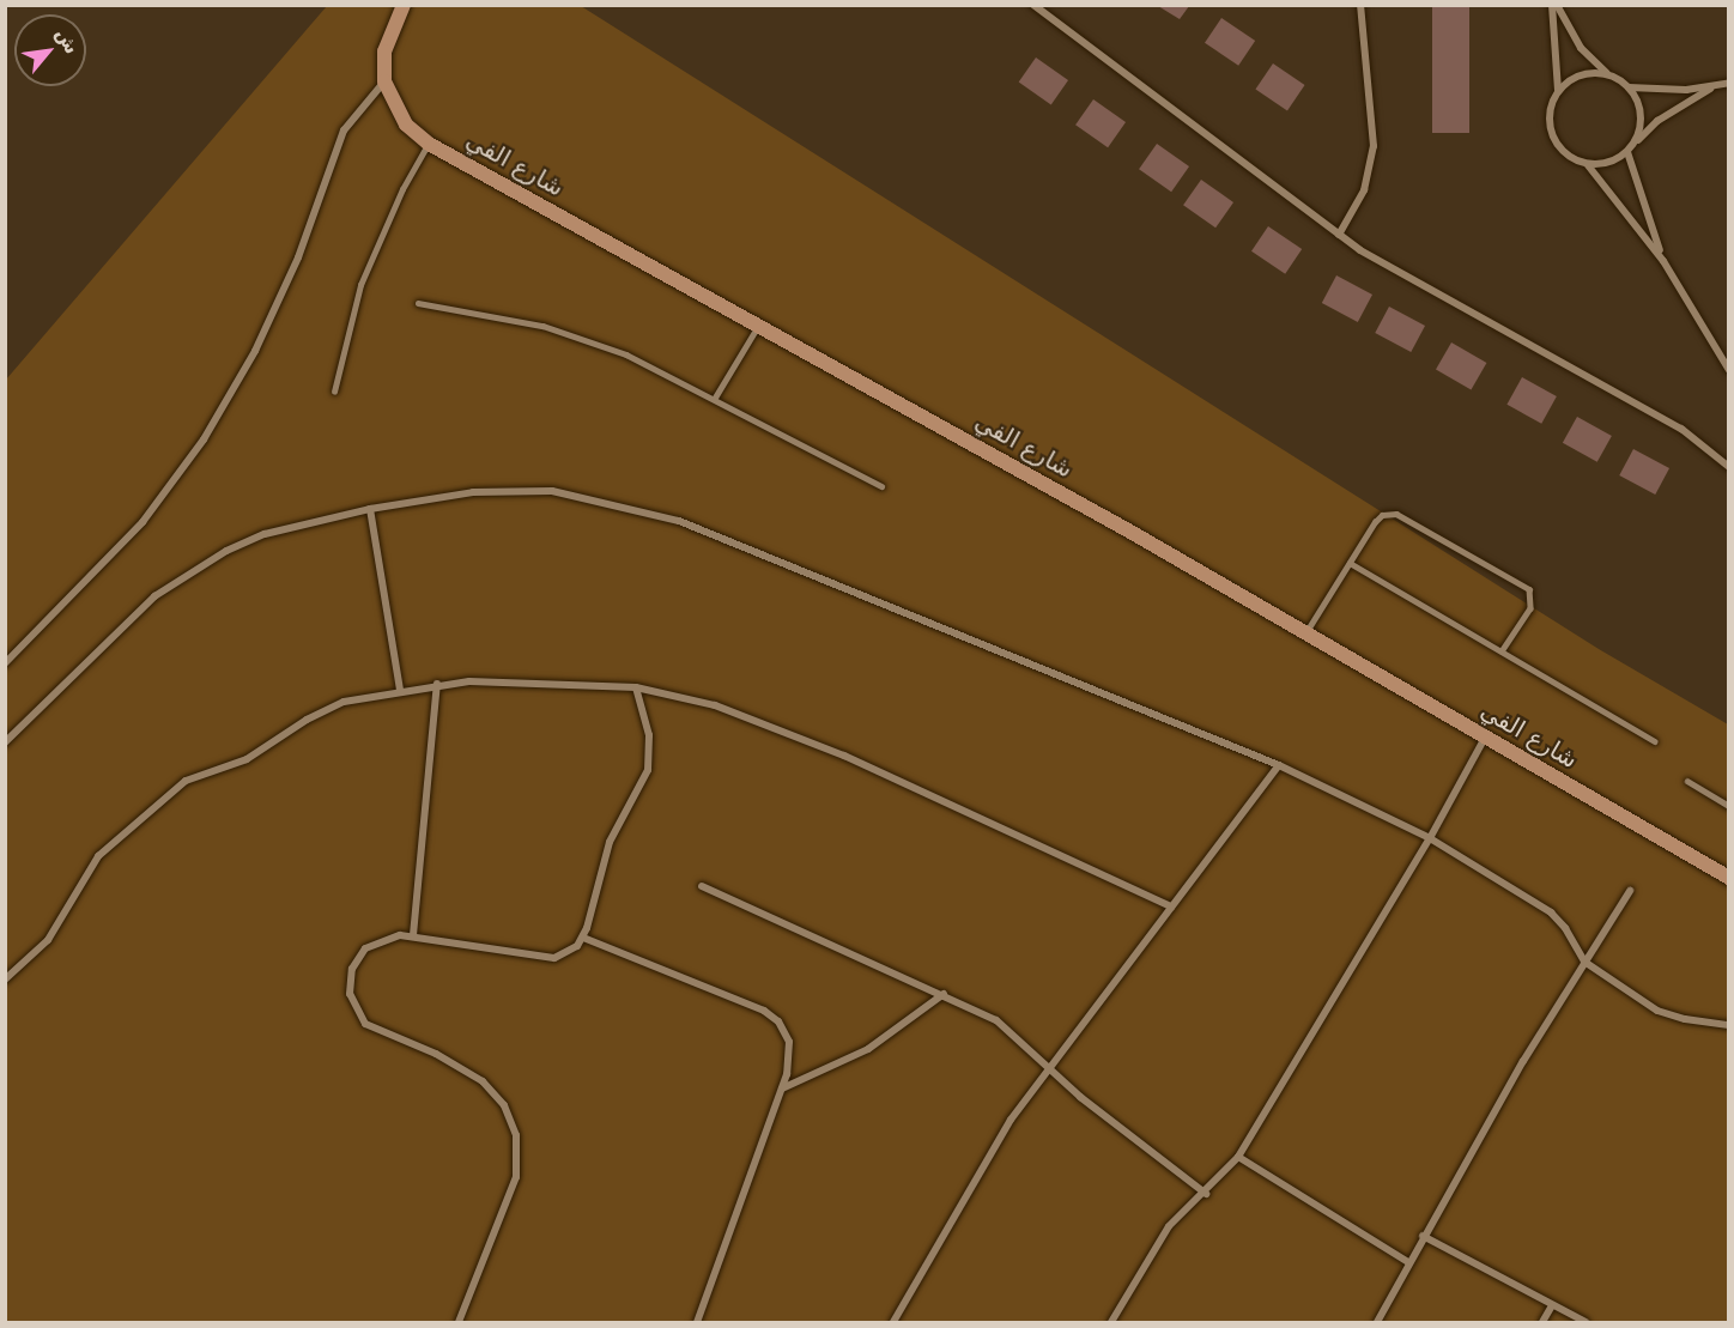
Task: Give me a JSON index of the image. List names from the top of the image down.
{
  "streets": {
    "street": ["شارع الفي"]
  },
  "north": "top right"
}
